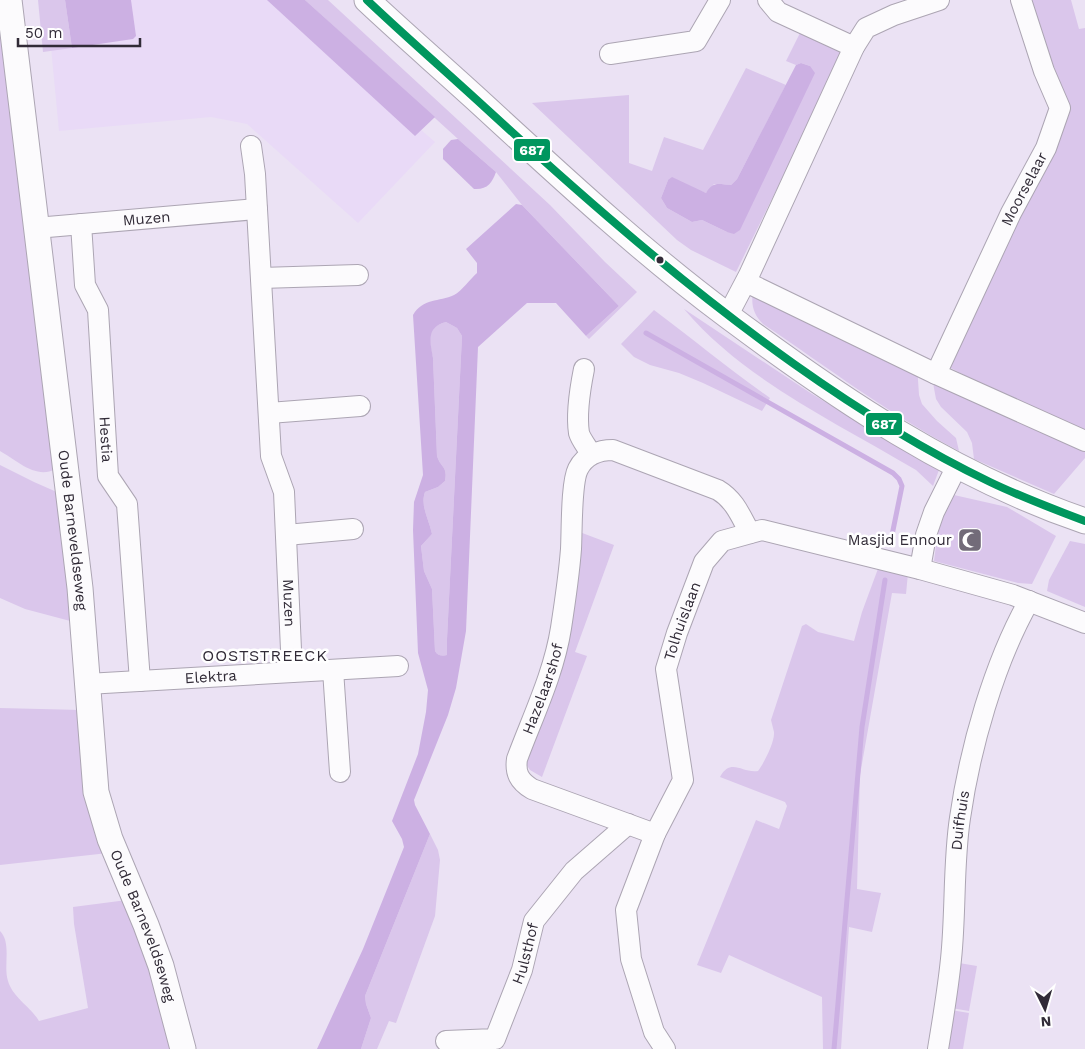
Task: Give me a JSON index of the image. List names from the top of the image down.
{
  "streets": {
    "street": [
      "Moorselaar",
      "Muzen",
      "Hestia",
      "Oude Barneveldseweg",
      "Tolhuislaan",
      "Elektra",
      "Hazelaarshof",
      "Duifhuis",
      "Hulsthof"
    ]
  },
  "crossings": [
    ["Muzen", "Hestia"],
    ["Muzen", "Oude Barneveldseweg"],
    ["Muzen", "Elektra"],
    ["Hestia", "Elektra"],
    ["Oude Barneveldseweg", "Elektra"],
    ["Tolhuislaan", "Hazelaarshof"],
    ["Tolhuislaan", "Duifhuis"],
    ["Hazelaarshof", "Hulsthof"]
  ],
  "districts": ["OOSTSTREECK"],
  "places": {
    "mosque": ["Masjid Ennour"]
  },
  "lines": ["transit line 687"],
  "scale_bar": "50 m",
  "north": "bottom"
}
